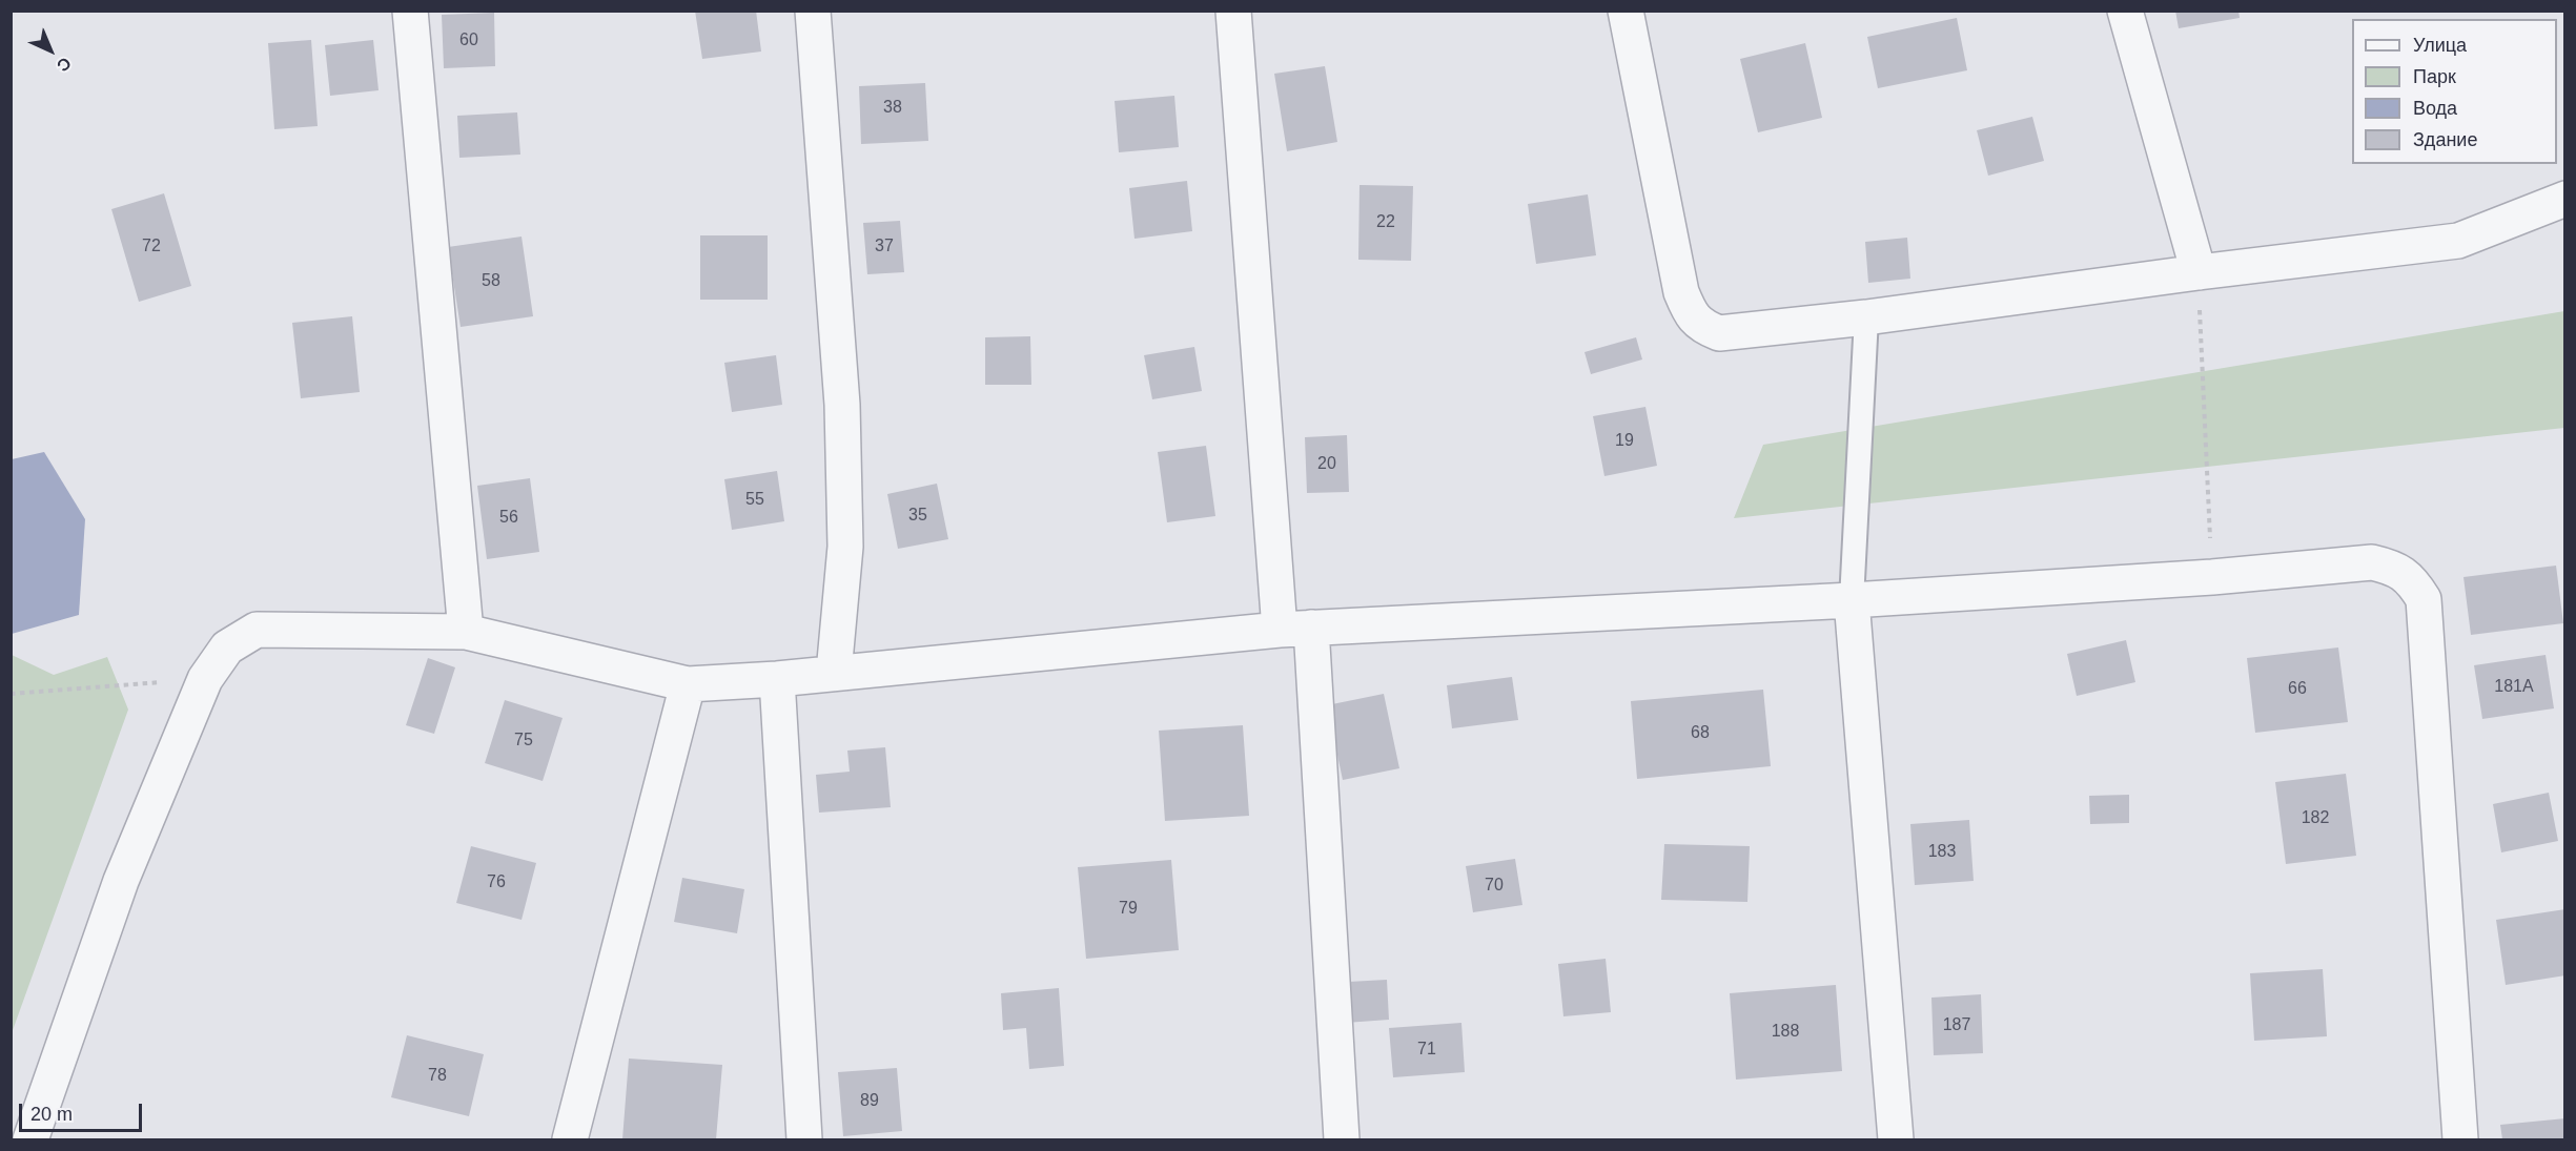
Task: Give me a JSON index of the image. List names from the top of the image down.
{
  "house_numbers": [
    "60",
    "38",
    "22",
    "72",
    "37",
    "58",
    "19",
    "20",
    "55",
    "35",
    "56",
    "181А",
    "66",
    "68",
    "75",
    "182",
    "183",
    "76",
    "70",
    "79",
    "187",
    "188",
    "71",
    "78",
    "89"
  ],
  "legend": [
    "Улица",
    "Парк",
    "Вода",
    "Здание"
  ],
  "scale_bar": "20 m",
  "north": "bottom right"
}
